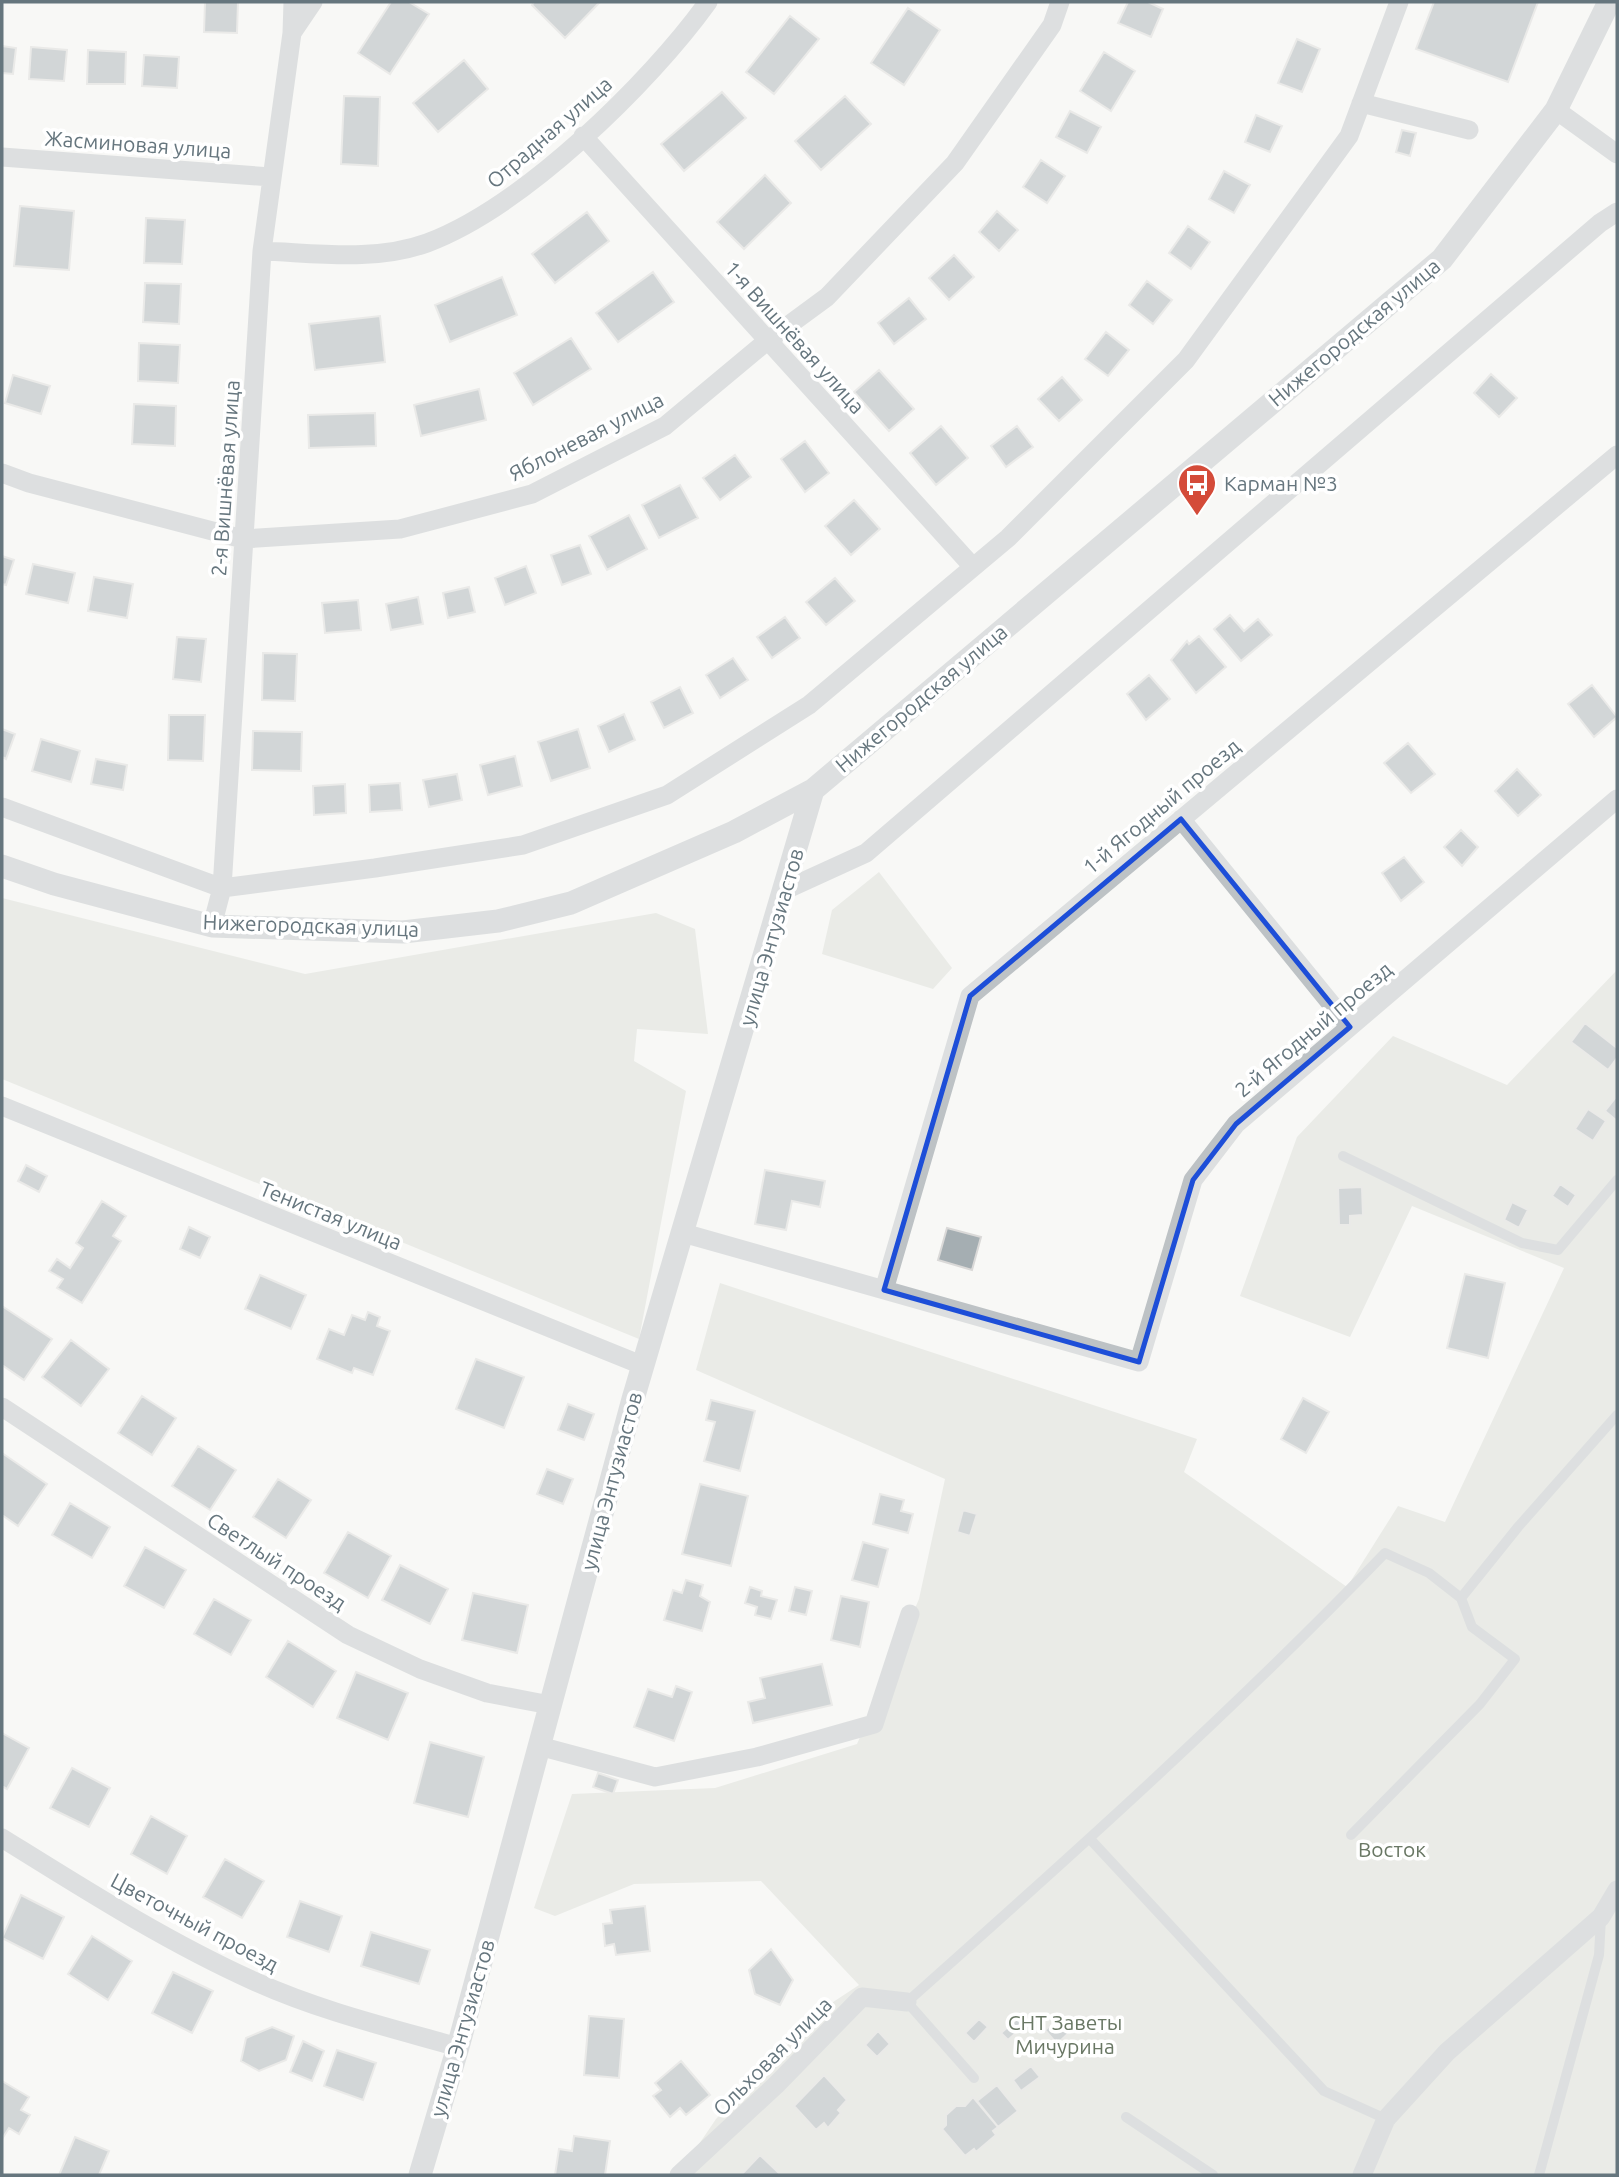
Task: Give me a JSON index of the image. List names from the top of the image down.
{
  "streets": {
    "street": [
      "Отрадная улица",
      "Жасминовая улица",
      "Нижегородская улица",
      "1-я Вишнёвая улица",
      "Яблоневая улица",
      "2-я Вишнёвая улица",
      "1-й Ягодный проезд",
      "улица Энтузиастов",
      "2-й Ягодный проезд",
      "Тенистая улица",
      "Светлый проезд",
      "Цветочный проезд",
      "Ольховая улица"
    ]
  },
  "crossings": [
    ["Отрадная улица", "1-я Вишнёвая улица"],
    ["Отрадная улица", "2-я Вишнёвая улица"],
    ["Жасминовая улица", "2-я Вишнёвая улица"],
    ["Нижегородская улица", "2-я Вишнёвая улица"],
    ["Нижегородская улица", "улица Энтузиастов"],
    ["1-я Вишнёвая улица", "Яблоневая улица"],
    ["Яблоневая улица", "2-я Вишнёвая улица"],
    ["1-й Ягодный проезд", "2-й Ягодный проезд"],
    ["улица Энтузиастов", "Тенистая улица"],
    ["улица Энтузиастов", "Светлый проезд"],
    ["улица Энтузиастов", "Цветочный проезд"]
  ],
  "parks": ["Восток", "СНТ Заветы Мичурина"],
  "places": {
    "bus stop": ["Карман №3"]
  }
}
